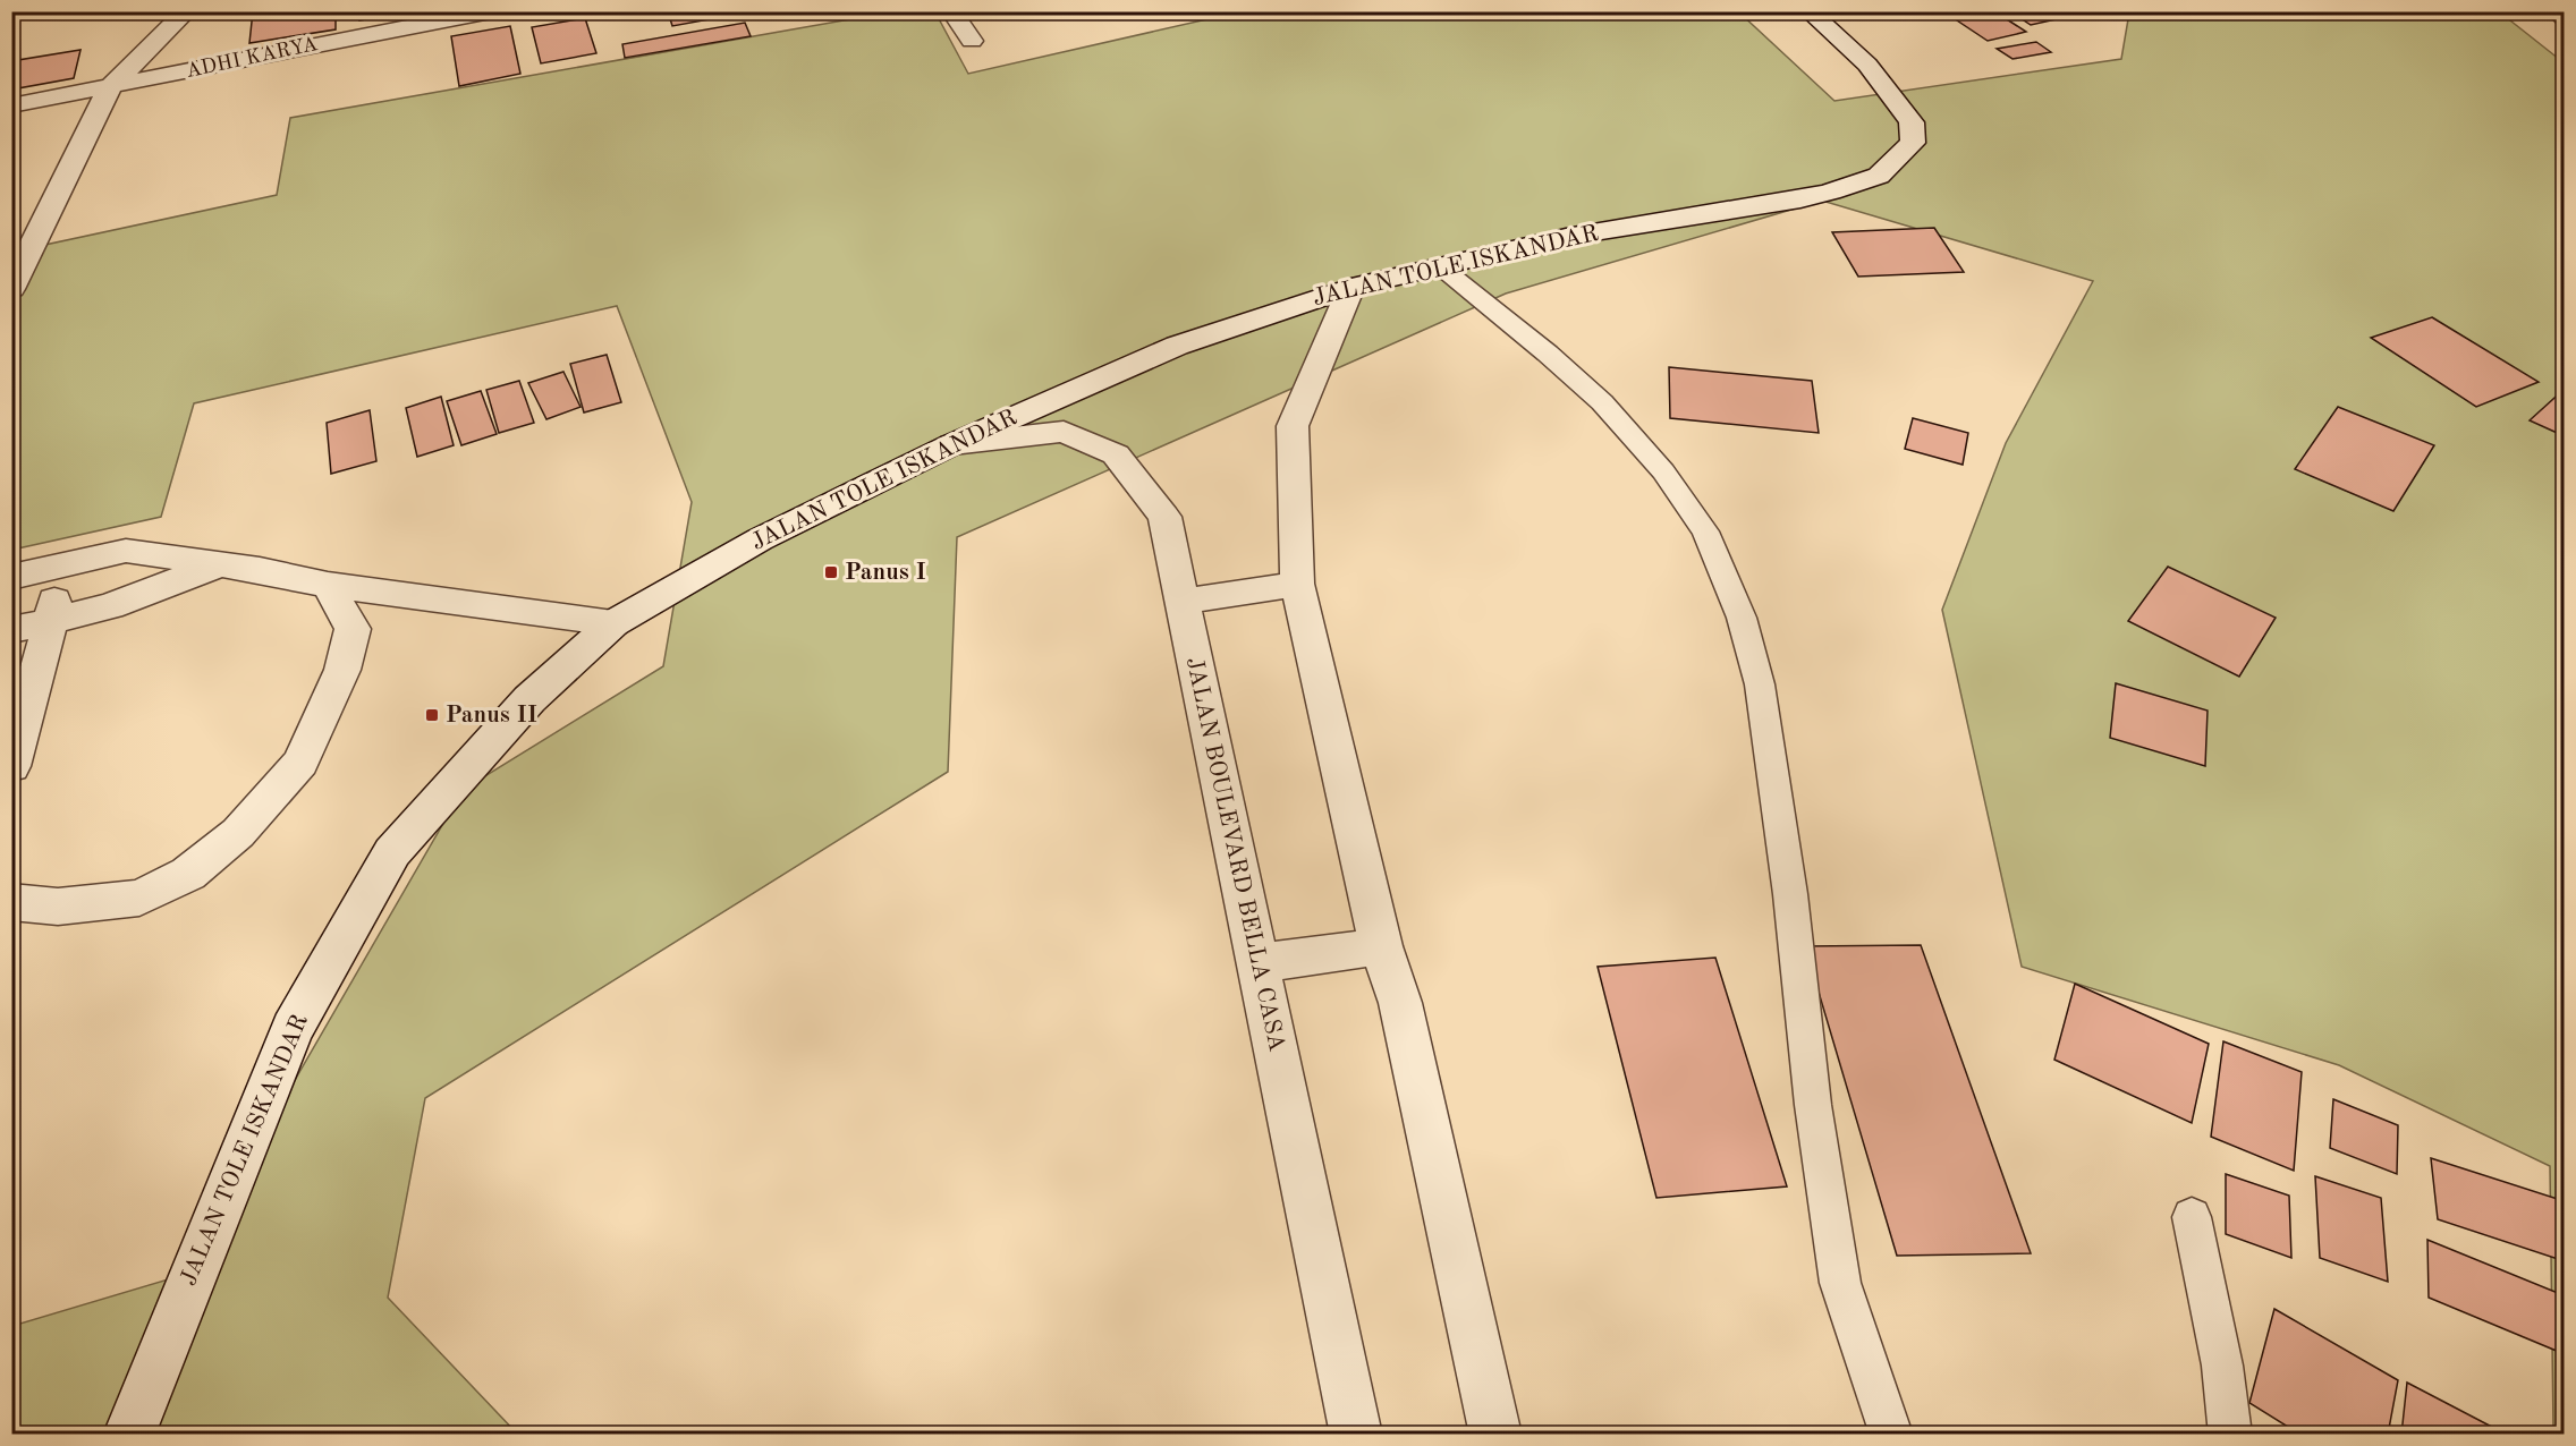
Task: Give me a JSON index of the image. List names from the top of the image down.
{
  "streets": {
    "street": ["ADHI KARYA", "JALAN TOLE ISKANDAR", "JALAN BOULEVARD BELLA CASA"]
  },
  "crossings": [
    ["JALAN TOLE ISKANDAR", "JALAN BOULEVARD BELLA CASA"]
  ],
  "places": {
    "transit": ["Panus I", "Panus II"]
  }
}
